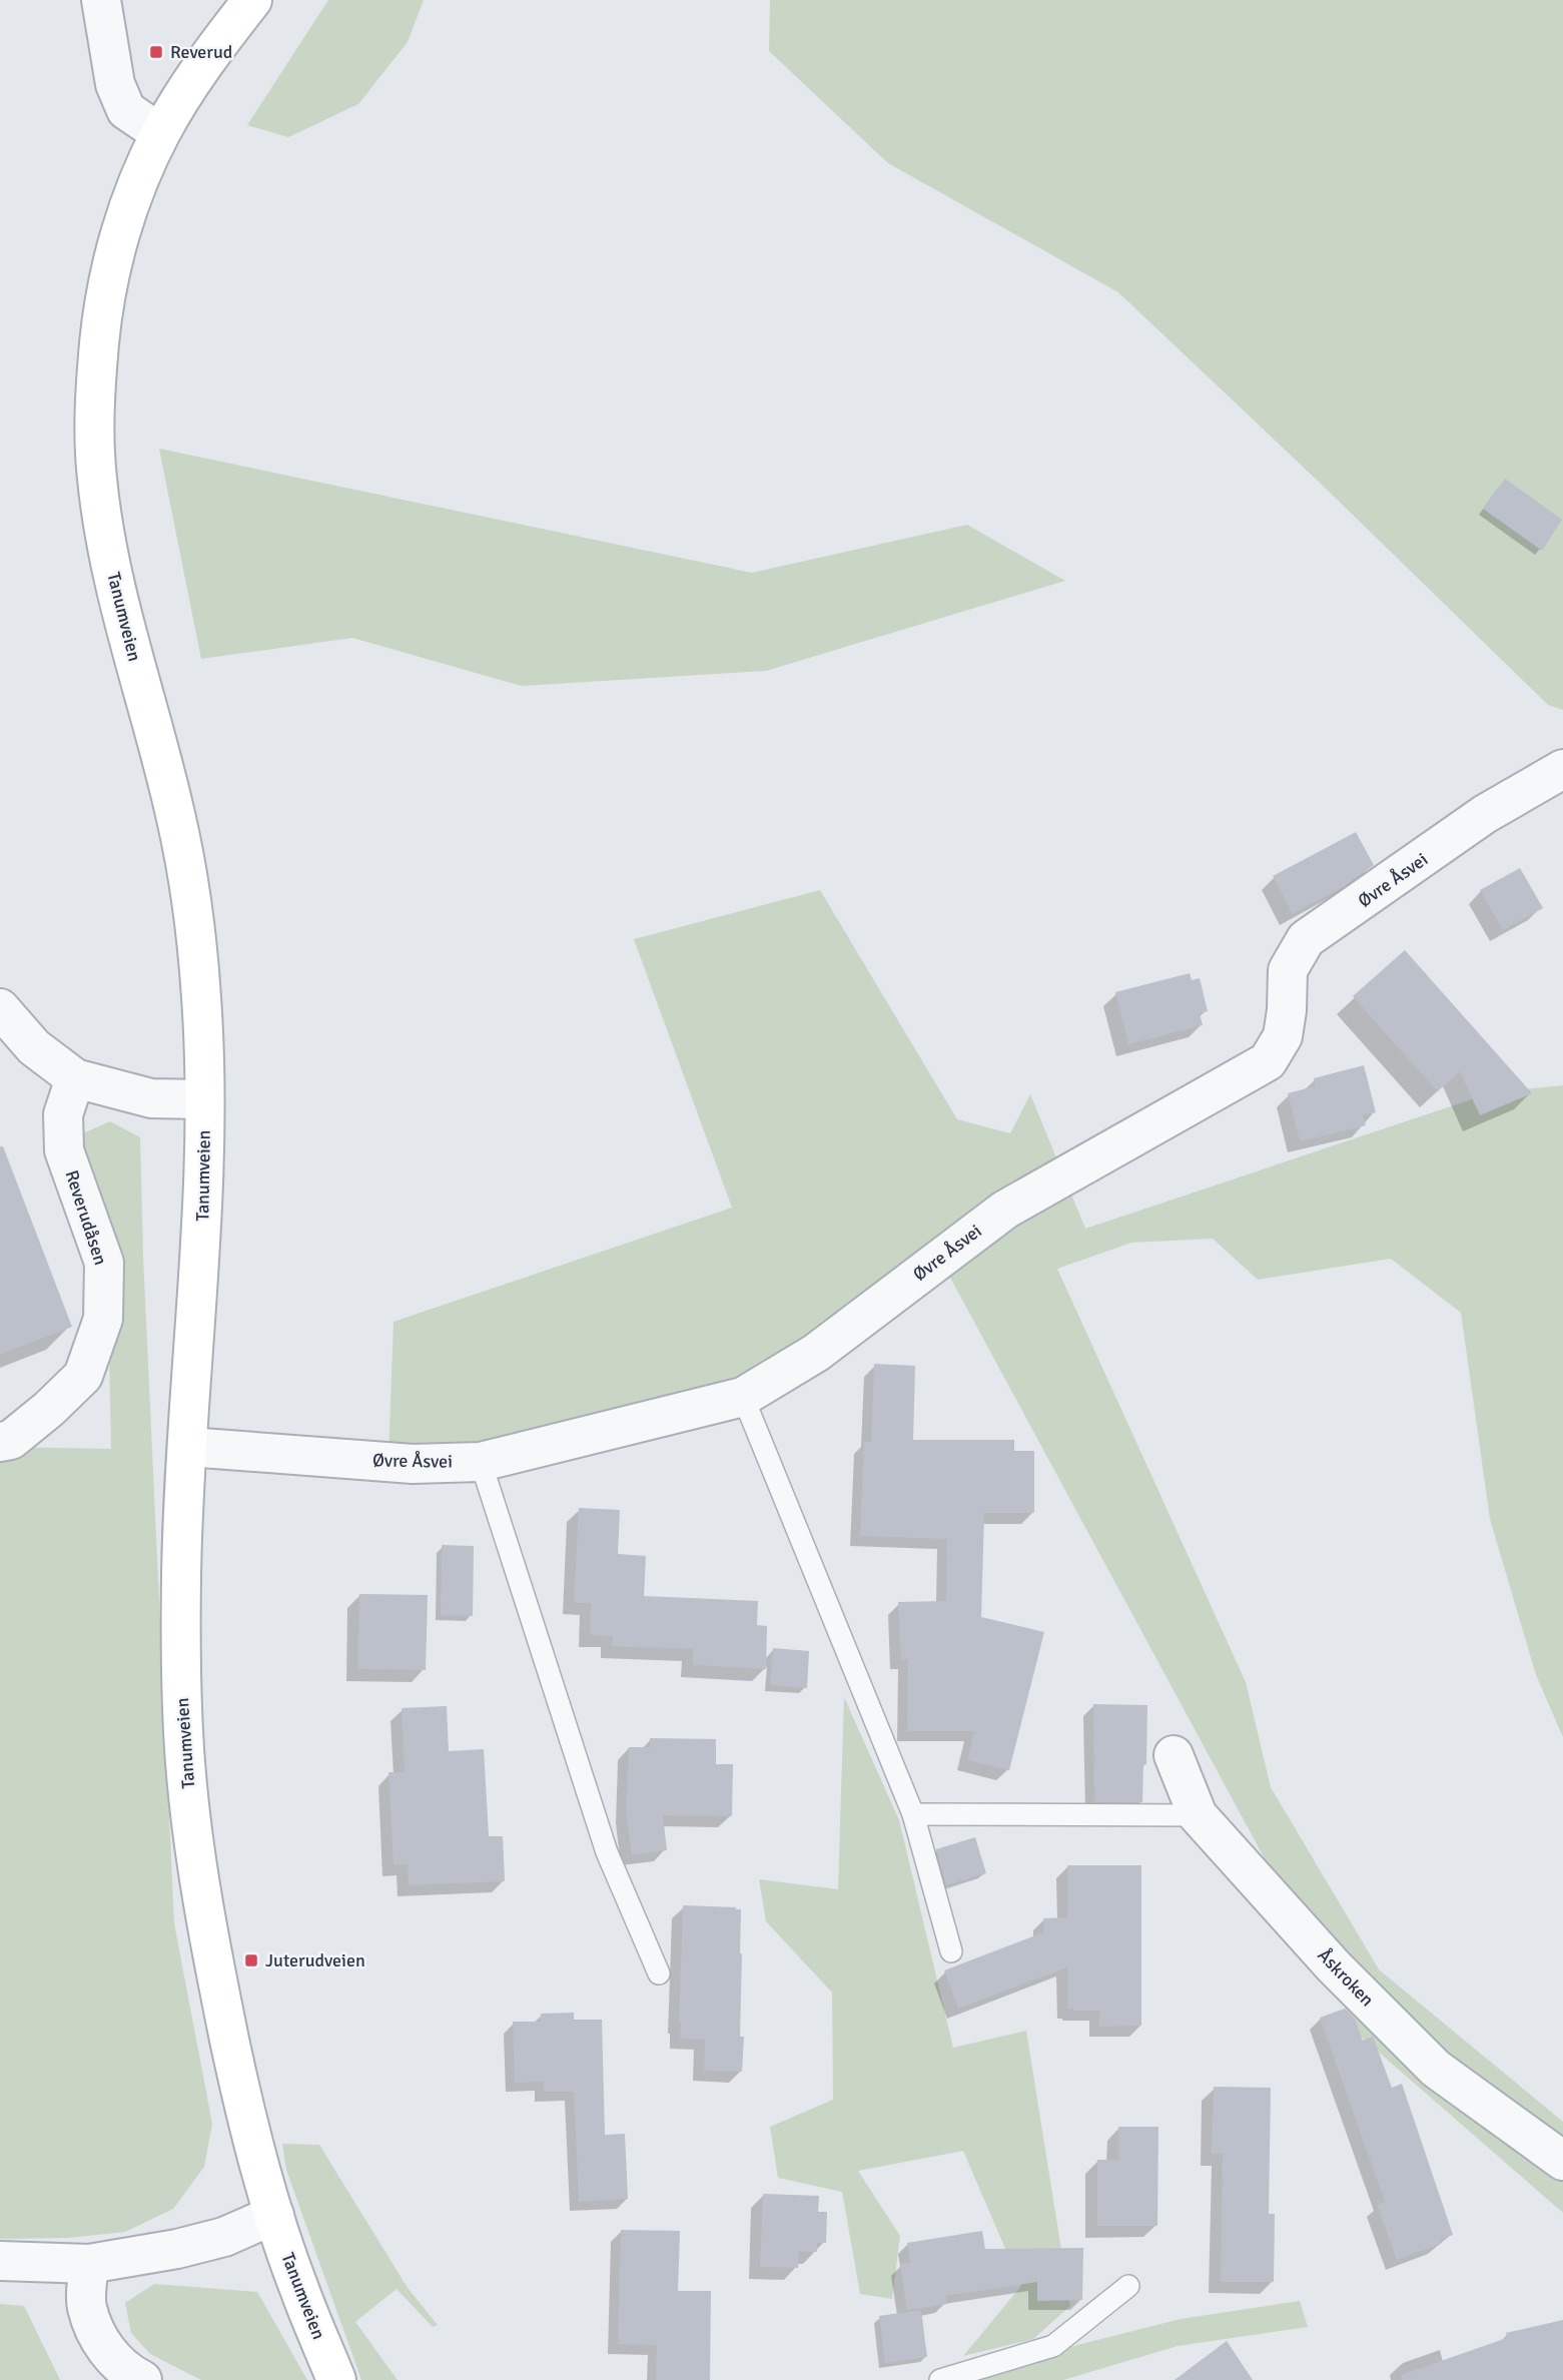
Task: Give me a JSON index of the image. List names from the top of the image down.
{
  "streets": {
    "main road": ["Tanumveien"],
    "street": ["Øvre Åsvei", "Reverudåsen", "Åskroken"]
  },
  "crossings": [
    ["Tanumveien", "Øvre Åsvei"]
  ],
  "places": {
    "transit": ["Reverud", "Juterudveien"]
  }
}
